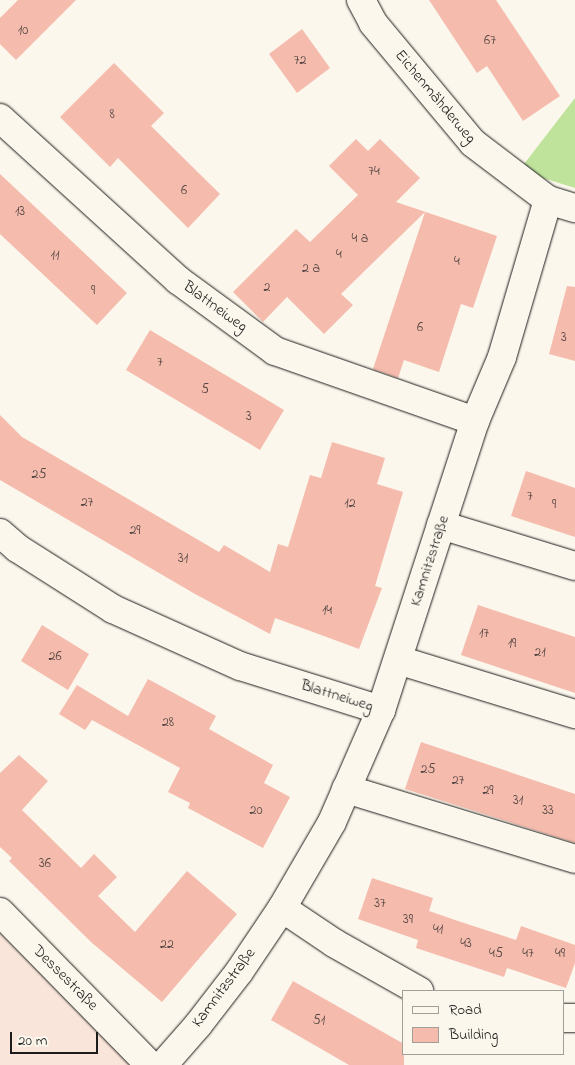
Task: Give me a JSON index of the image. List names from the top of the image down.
{
  "streets": {
    "street": [
      "Eichenmähderweg",
      "Blattneiweg",
      "Kamnitzstraße",
      "Dessestraße"
    ]
  },
  "crossings": [
    ["Eichenmähderweg", "Kamnitzstraße"],
    ["Blattneiweg", "Kamnitzstraße"]
  ],
  "house_numbers": [
    "10",
    "67",
    "72",
    "8",
    "74",
    "6",
    "13",
    "4 a",
    "4",
    "11",
    "4",
    "2 a",
    "2",
    "9",
    "6",
    "3",
    "7",
    "5",
    "3",
    "25",
    "7",
    "27",
    "12",
    "9",
    "29",
    "31",
    "14",
    "17",
    "19",
    "21",
    "26",
    "28",
    "25",
    "27",
    "29",
    "31",
    "20",
    "33",
    "36",
    "37",
    "39",
    "41",
    "43",
    "22",
    "45",
    "47",
    "49",
    "51"
  ],
  "legend": ["Road", "Building"],
  "scale_bar": "20 m"
}
